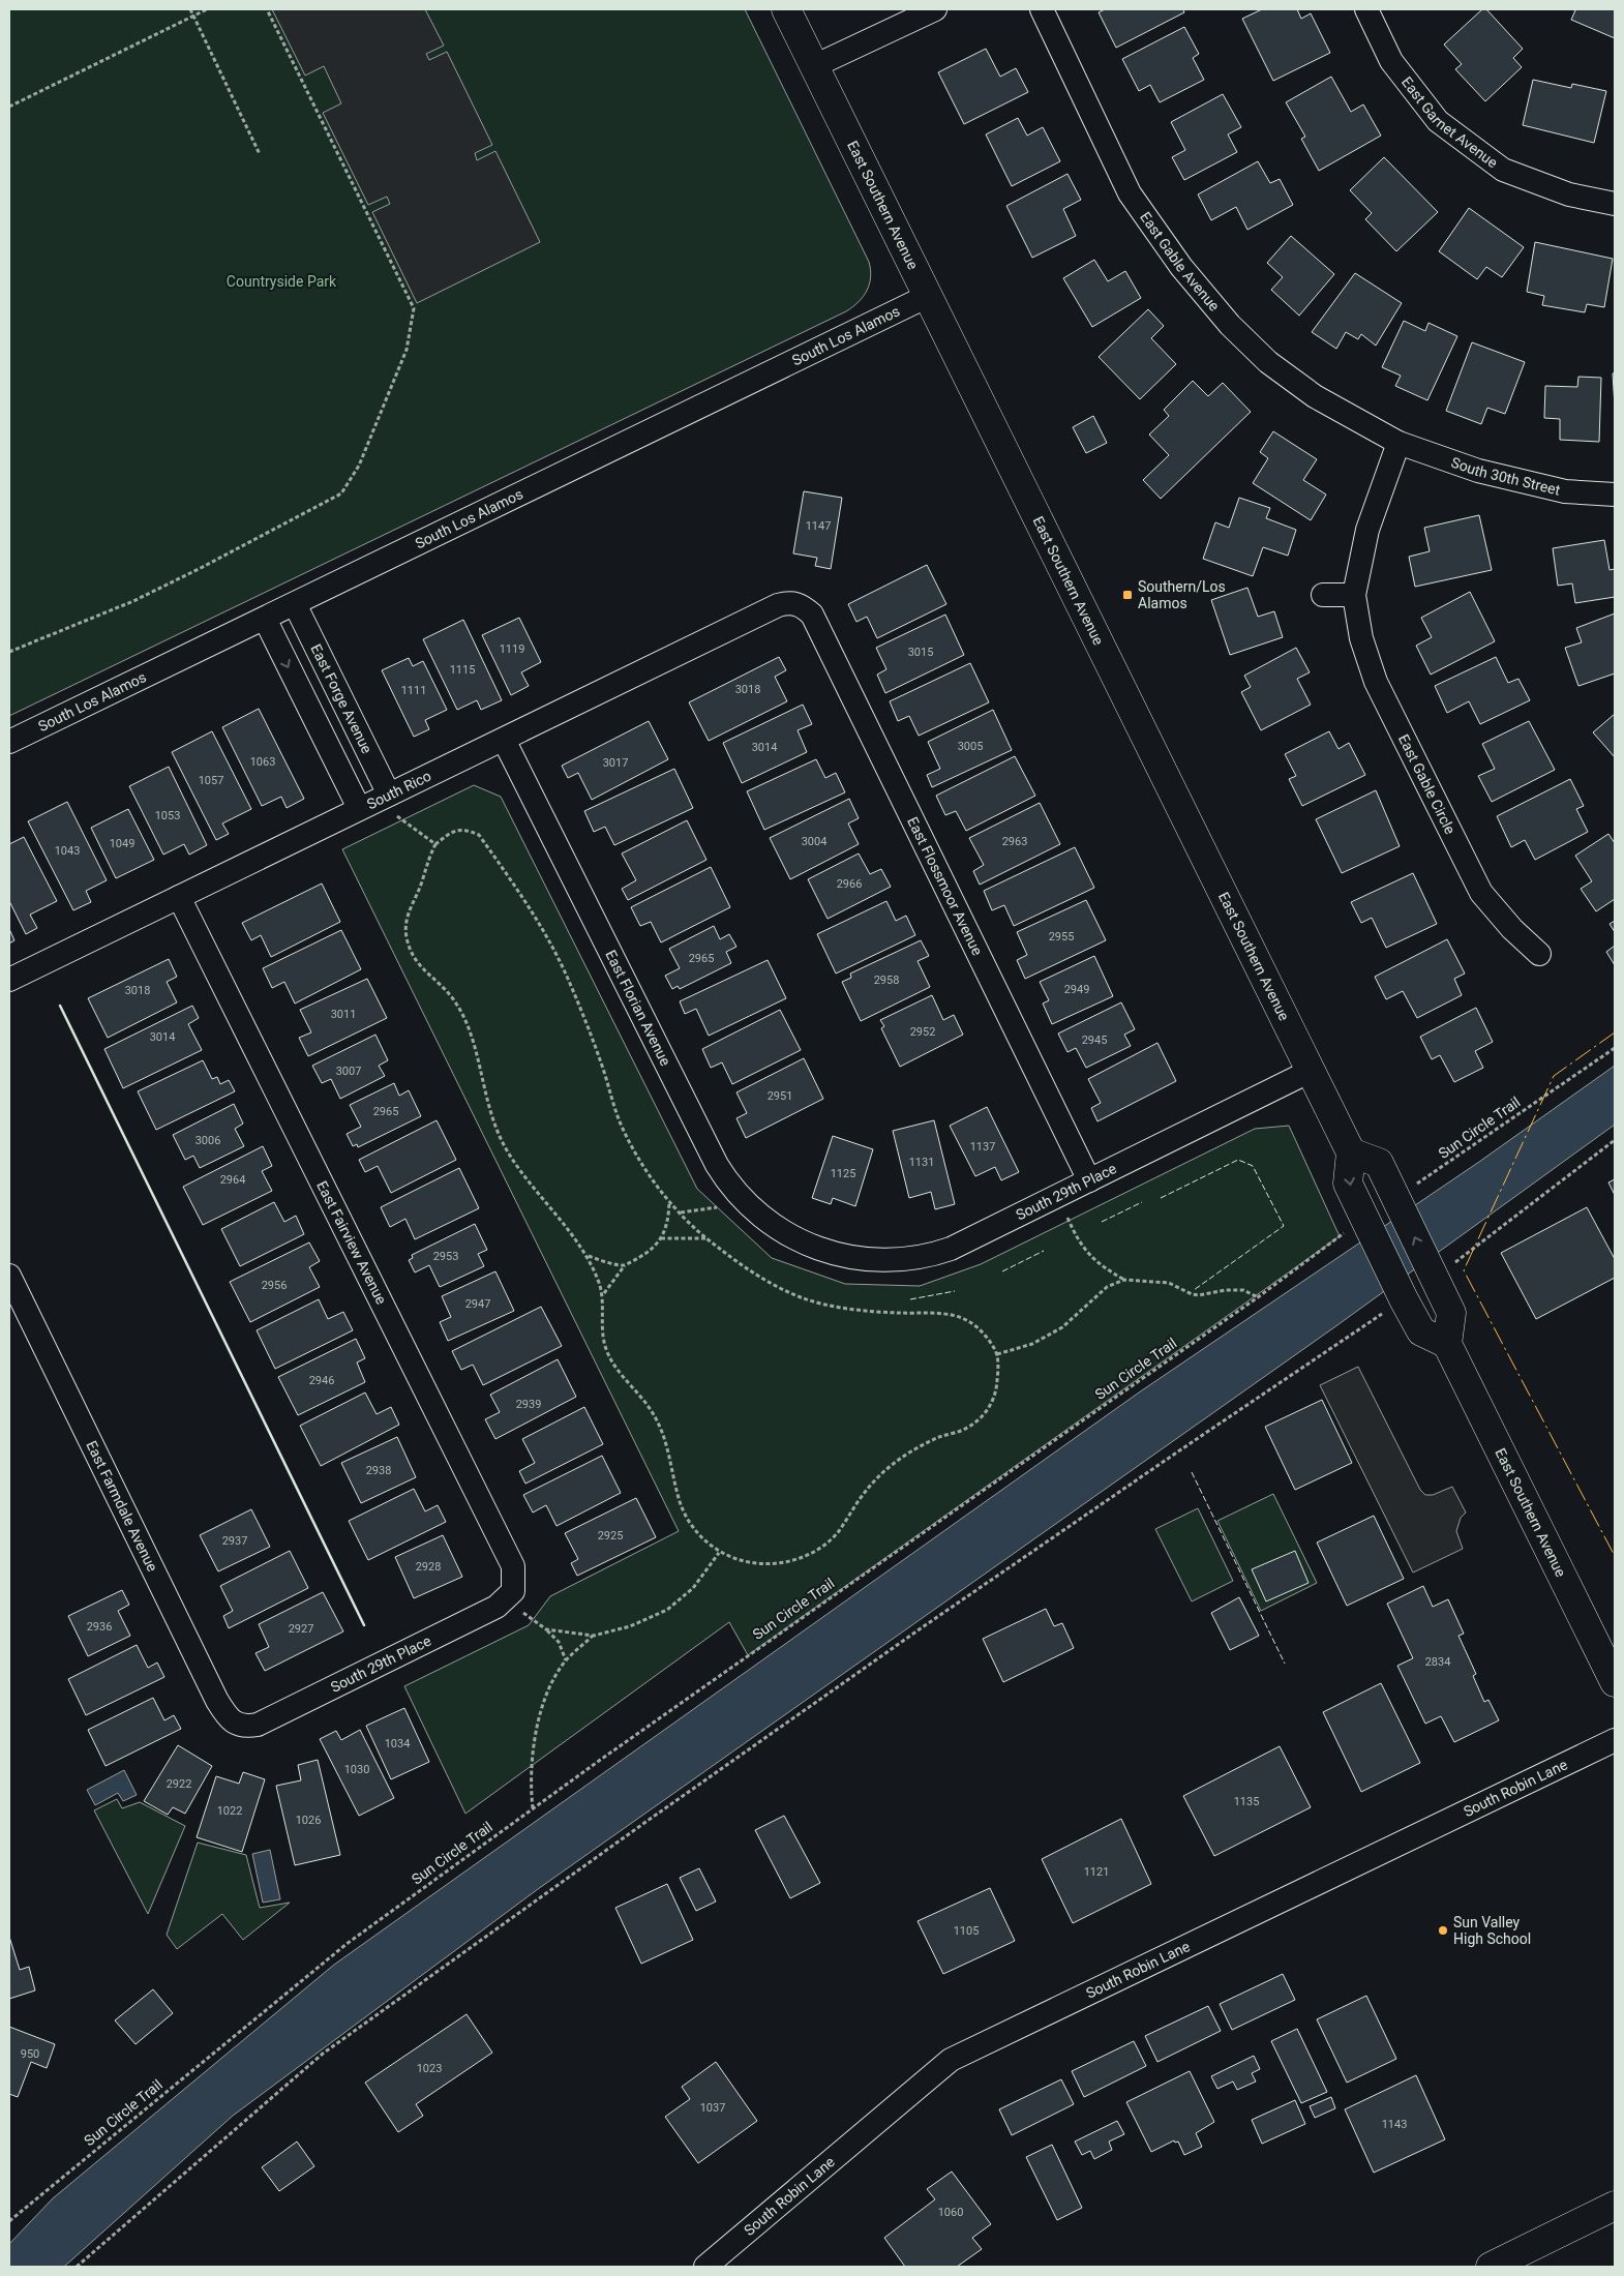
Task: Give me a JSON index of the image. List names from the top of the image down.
{
  "streets": {
    "main road": ["East Southern Avenue"],
    "street": [
      "East Garnet Avenue",
      "East Gable Avenue",
      "South Los Alamos",
      "South 30th Street",
      "East Forge Avenue",
      "East Gable Circle",
      "South Rico",
      "East Flossmoor Avenue",
      "East Florian Avenue",
      "South 29th Place",
      "East Fairview Avenue",
      "East Farmdale Avenue",
      "South Robin Lane"
    ],
    "path": ["Sun Circle Trail"]
  },
  "crossings": [
    ["East Southern Avenue", "South Los Alamos"],
    ["East Southern Avenue", "South 29th Place"],
    ["East Gable Avenue", "South 30th Street"],
    ["East Gable Avenue", "East Gable Circle"],
    ["South Los Alamos", "East Forge Avenue"],
    ["South 30th Street", "East Gable Circle"],
    ["East Forge Avenue", "South Rico"],
    ["South Rico", "East Flossmoor Avenue"],
    ["South Rico", "East Florian Avenue"],
    ["South Rico", "East Fairview Avenue"],
    ["East Flossmoor Avenue", "South 29th Place"],
    ["East Florian Avenue", "South 29th Place"],
    ["South 29th Place", "East Fairview Avenue"],
    ["South 29th Place", "East Farmdale Avenue"]
  ],
  "parks": ["Countryside Park"],
  "places": {
    "transit": ["Southern/Los Alamos"],
    "other": ["Sun Valley High School"]
  },
  "house_numbers": [
    "1147",
    "1119",
    "3015",
    "1115",
    "3018",
    "1111",
    "3005",
    "3014",
    "1063",
    "3017",
    "1057",
    "1053",
    "3004",
    "2963",
    "1049",
    "1043",
    "2966",
    "2955",
    "2965",
    "2958",
    "2949",
    "3018",
    "3011",
    "2952",
    "3014",
    "2945",
    "3007",
    "2951",
    "2965",
    "3006",
    "1137",
    "1131",
    "1125",
    "2964",
    "2953",
    "2956",
    "2947",
    "2946",
    "2939",
    "2938",
    "2925",
    "2937",
    "2928",
    "2936",
    "2927",
    "2834",
    "1034",
    "1030",
    "2922",
    "1135",
    "1022",
    "1026",
    "1121",
    "1105",
    "950",
    "1023",
    "1037",
    "1143",
    "1060"
  ]
}
